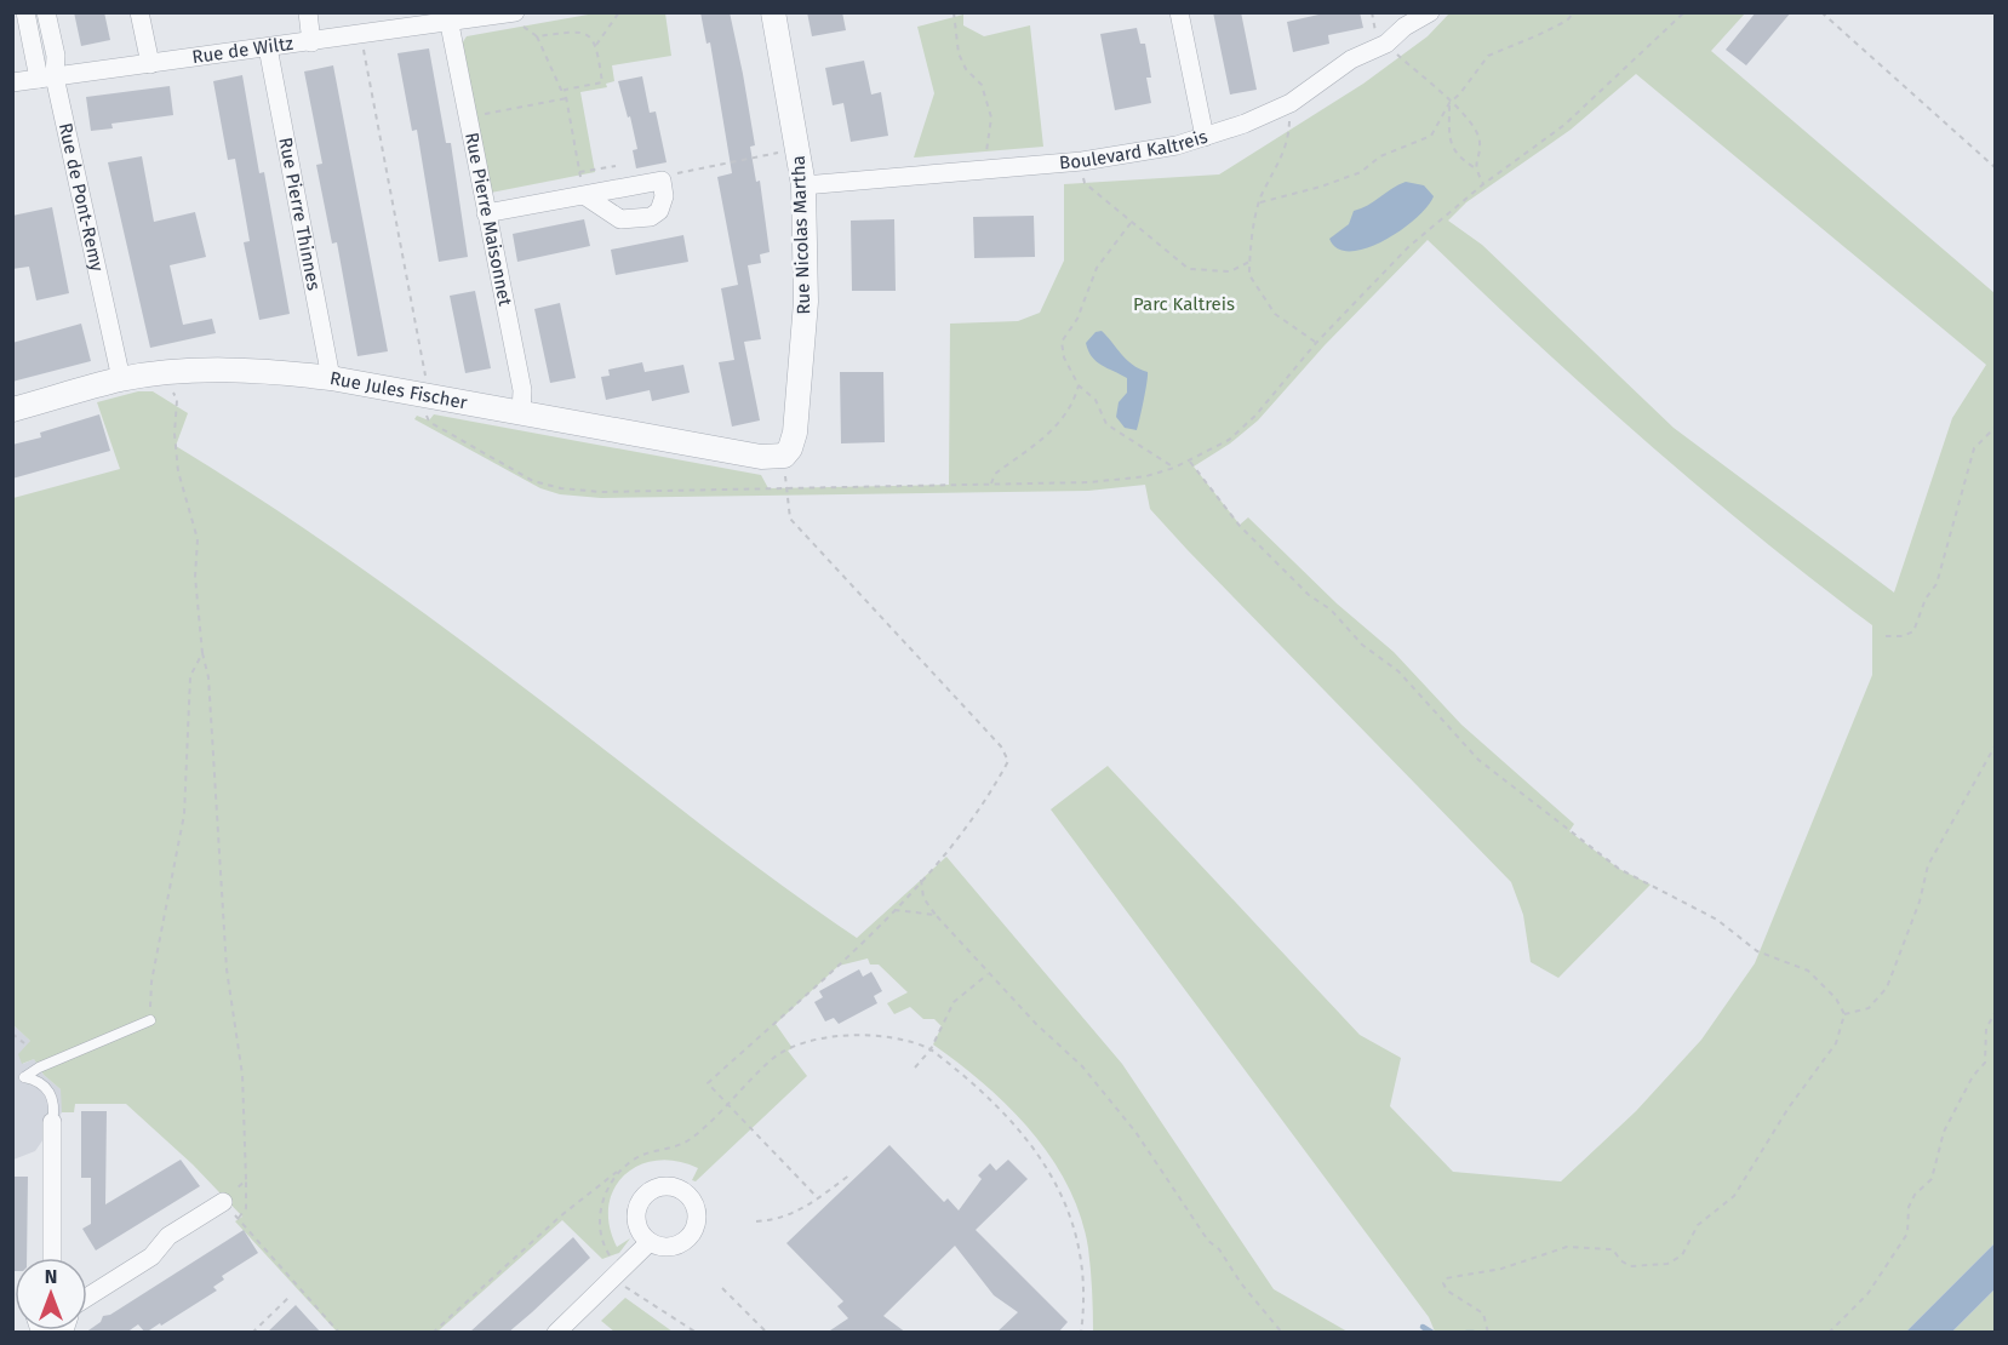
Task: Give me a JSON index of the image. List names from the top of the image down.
{
  "streets": {
    "street": [
      "Rue de Wiltz",
      "Boulevard Kaltreis",
      "Rue de Pont-Remy",
      "Rue Pierre Thinnes",
      "Rue Pierre Maisonnet",
      "Rue Nicolas Martha",
      "Rue Jules Fischer"
    ]
  },
  "crossings": [
    ["Rue de Wiltz", "Rue de Pont-Remy"],
    ["Rue de Wiltz", "Rue Pierre Thinnes"],
    ["Rue de Wiltz", "Rue Pierre Maisonnet"],
    ["Boulevard Kaltreis", "Rue Nicolas Martha"],
    ["Rue de Pont-Remy", "Rue Jules Fischer"],
    ["Rue Pierre Thinnes", "Rue Jules Fischer"],
    ["Rue Pierre Maisonnet", "Rue Jules Fischer"],
    ["Rue Nicolas Martha", "Rue Jules Fischer"]
  ],
  "parks": ["Parc Kaltreis"],
  "north": "top"
}
